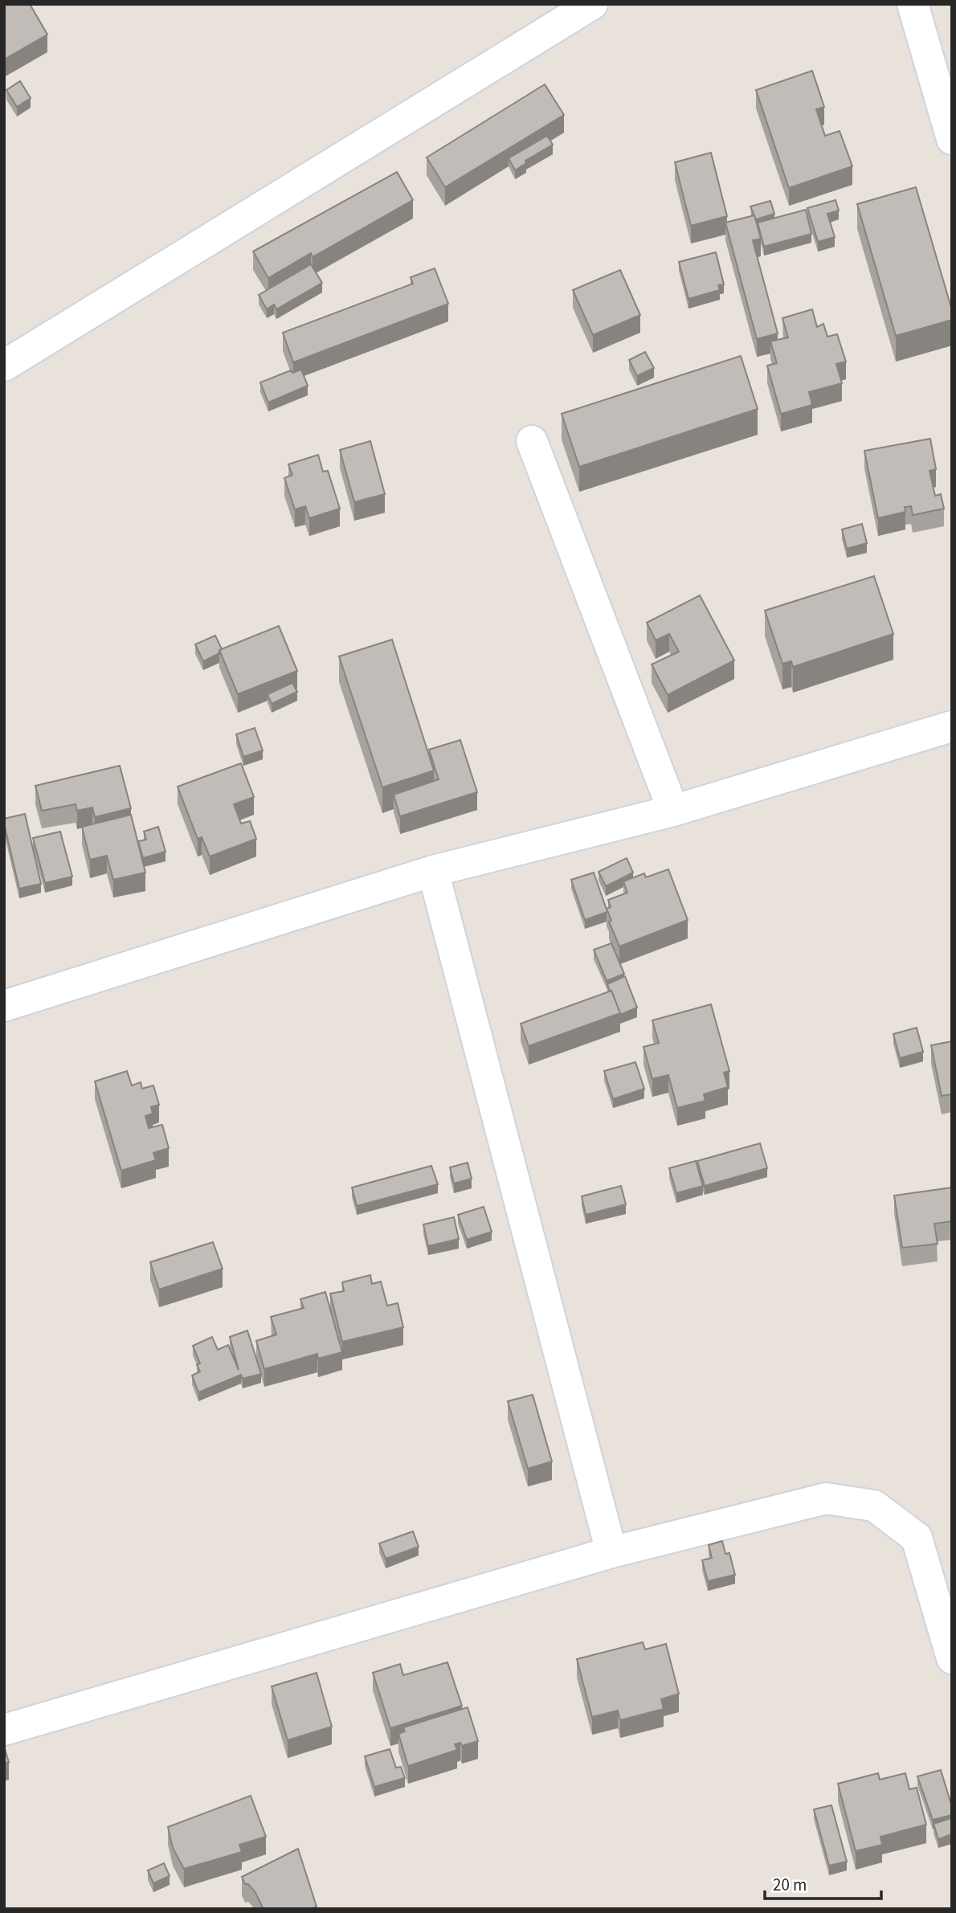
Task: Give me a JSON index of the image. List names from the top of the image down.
{
  "scale_bar": "20 m"
}
